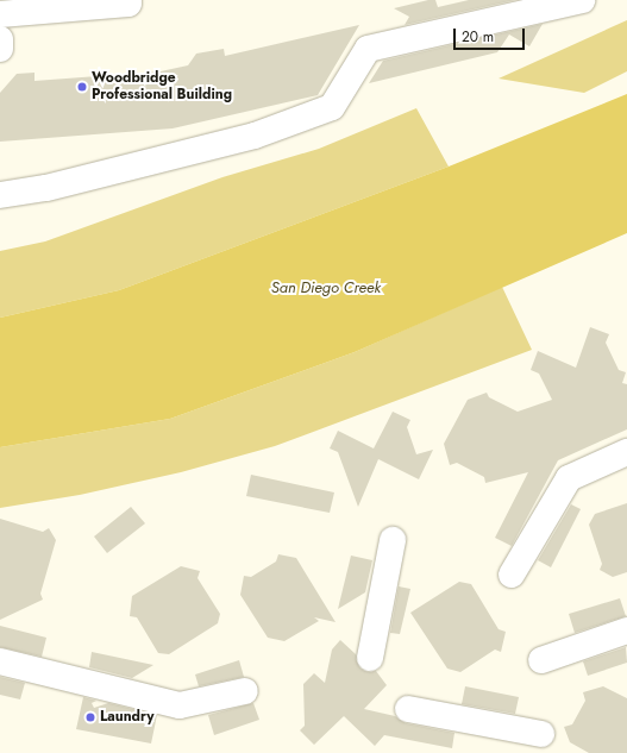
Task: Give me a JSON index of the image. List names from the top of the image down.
{
  "water": ["San Diego Creek"],
  "places": ["Woodbridge Professional Building", "Laundry"],
  "scale_bar": "20 m"
}
